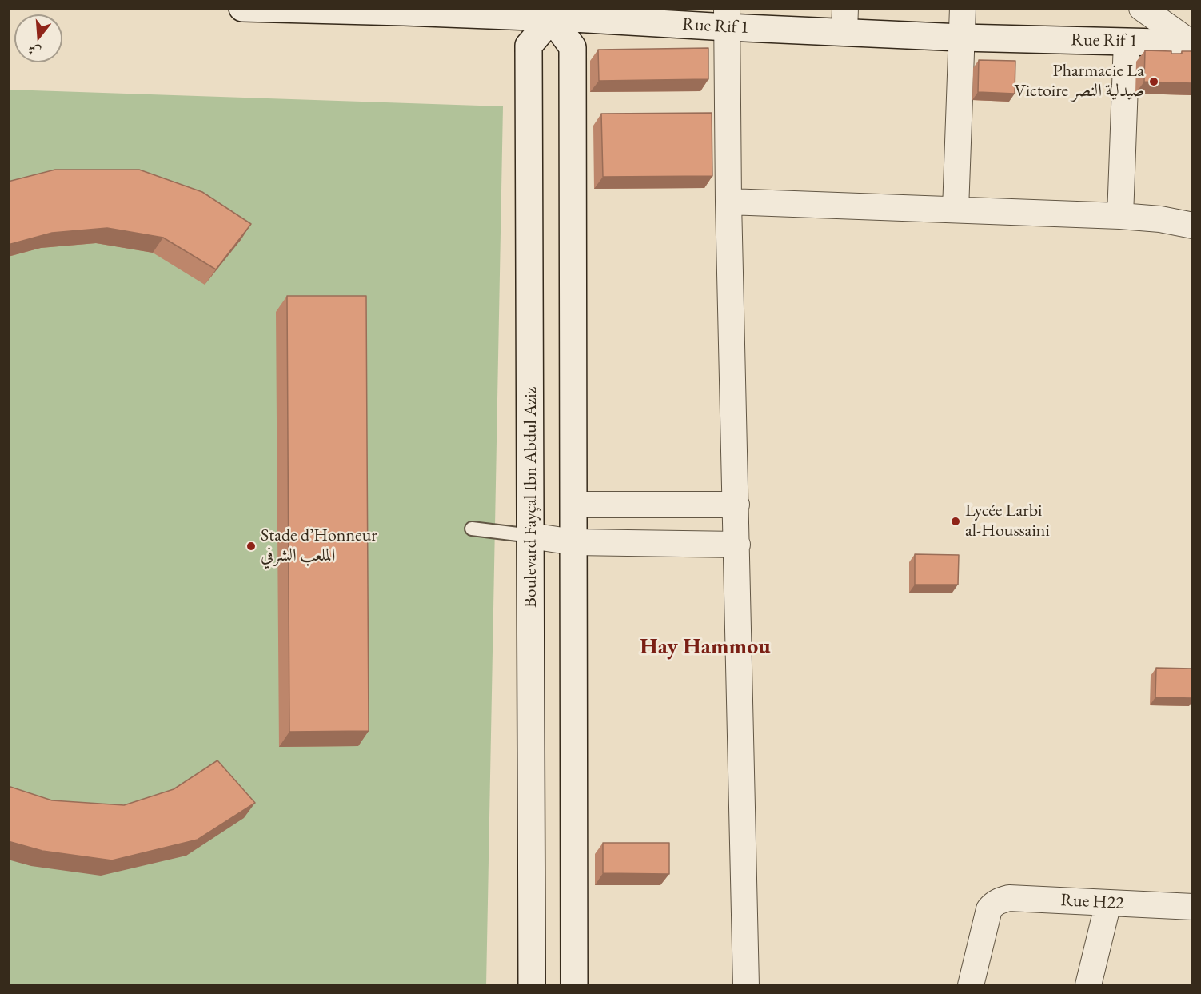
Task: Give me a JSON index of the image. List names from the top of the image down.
{
  "streets": {
    "main road": ["Rue Rif 1", "Boulevard Fayçal Ibn Abdul Aziz"],
    "street": ["Rue H22"]
  },
  "crossings": [
    ["Rue Rif 1", "Boulevard Fayçal Ibn Abdul Aziz"]
  ],
  "districts": ["Hay Hammou"],
  "places": ["Pharmacie La Victoire صيدلية النصر", "Lycée Larbi al-Houssaini", "Stade d’Honneur الملعب الشرفي"],
  "north": "bottom"
}
